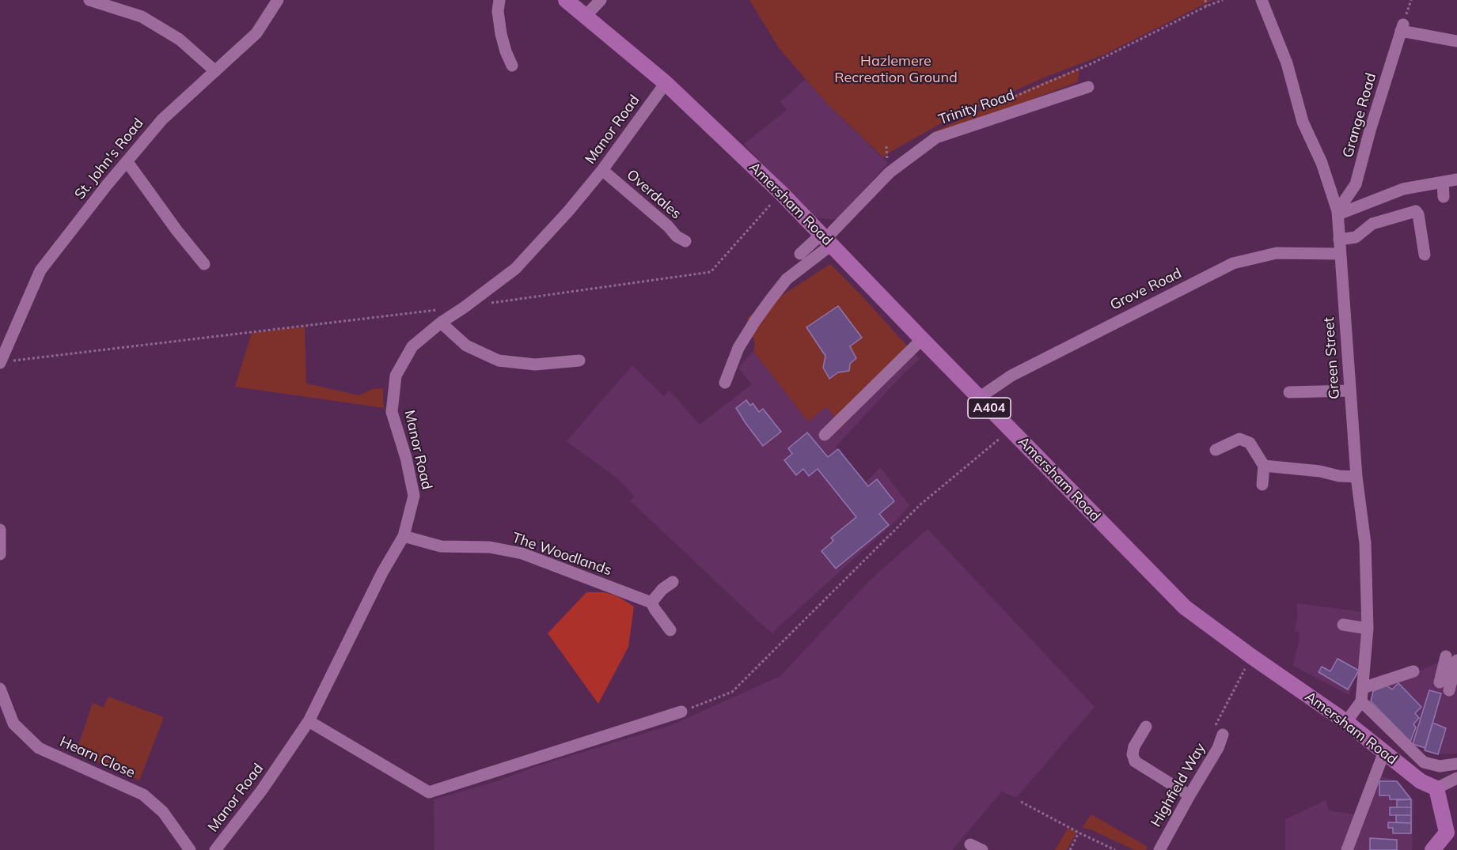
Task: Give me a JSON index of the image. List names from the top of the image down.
{
  "streets": {
    "main road": ["Amersham Road", "A404"],
    "street": [
      "Trinity Road",
      "Grange Road",
      "Manor Road",
      "St. John's Road",
      "Overdales",
      "Grove Road",
      "Green Street",
      "The Woodlands",
      "Hearn Close",
      "Highfield Way"
    ]
  },
  "crossings": [
    ["Trinity Road", "Amersham Road"],
    ["Grange Road", "Green Street"],
    ["Manor Road", "Overdales"],
    ["Manor Road", "Amersham Road"],
    ["Manor Road", "The Woodlands"],
    ["Amersham Road", "Grove Road"],
    ["Amersham Road", "Green Street"],
    ["Grove Road", "Green Street"]
  ],
  "parks": ["Hazlemere Recreation Ground"]
}
